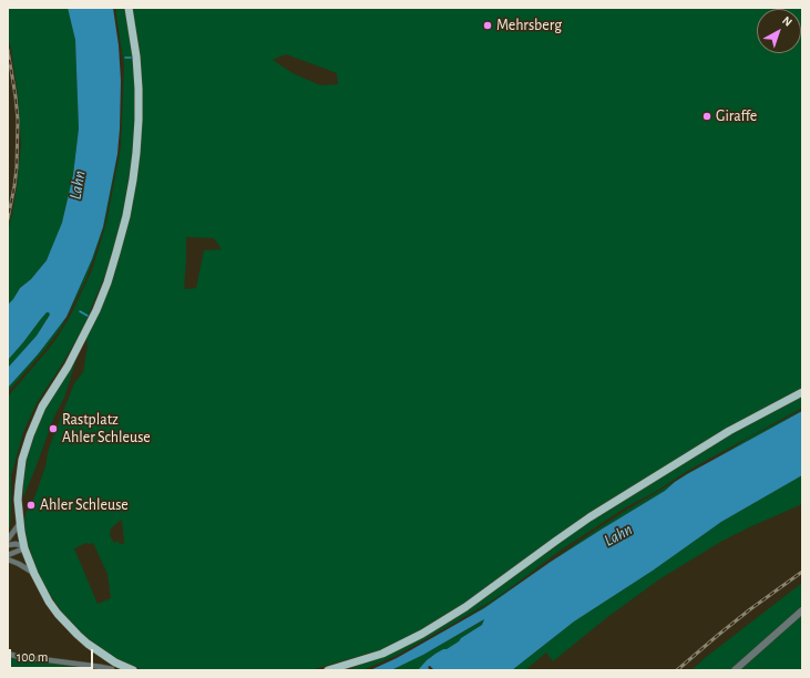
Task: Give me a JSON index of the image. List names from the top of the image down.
{
  "water": ["Lahn"],
  "places": [
    "Mehrsberg",
    "Giraffe",
    "Rastplatz Ahler Schleuse",
    "Ahler Schleuse"
  ],
  "scale_bar": "100 m",
  "north": "top right"
}
